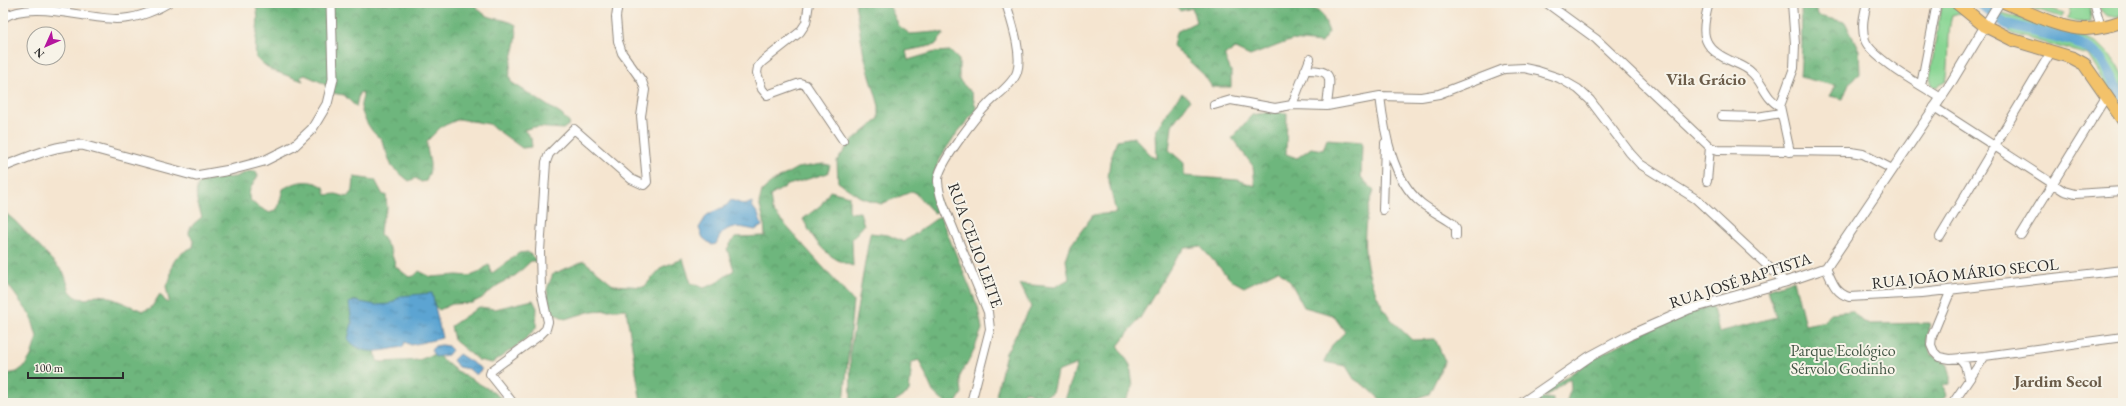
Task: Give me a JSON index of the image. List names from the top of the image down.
{
  "streets": {
    "street": ["RUA CELIO LEITE", "RUA JOÃO MÁRIO SECOL", "RUA JOSÉ BAPTISTA"]
  },
  "crossings": [
    ["RUA JOÃO MÁRIO SECOL", "RUA JOSÉ BAPTISTA"]
  ],
  "districts": ["Vila Grácio", "Jardim Secol"],
  "parks": ["Parque Ecológico Sérvolo Godinho"],
  "scale_bar": "100 m",
  "north": "bottom left"
}
